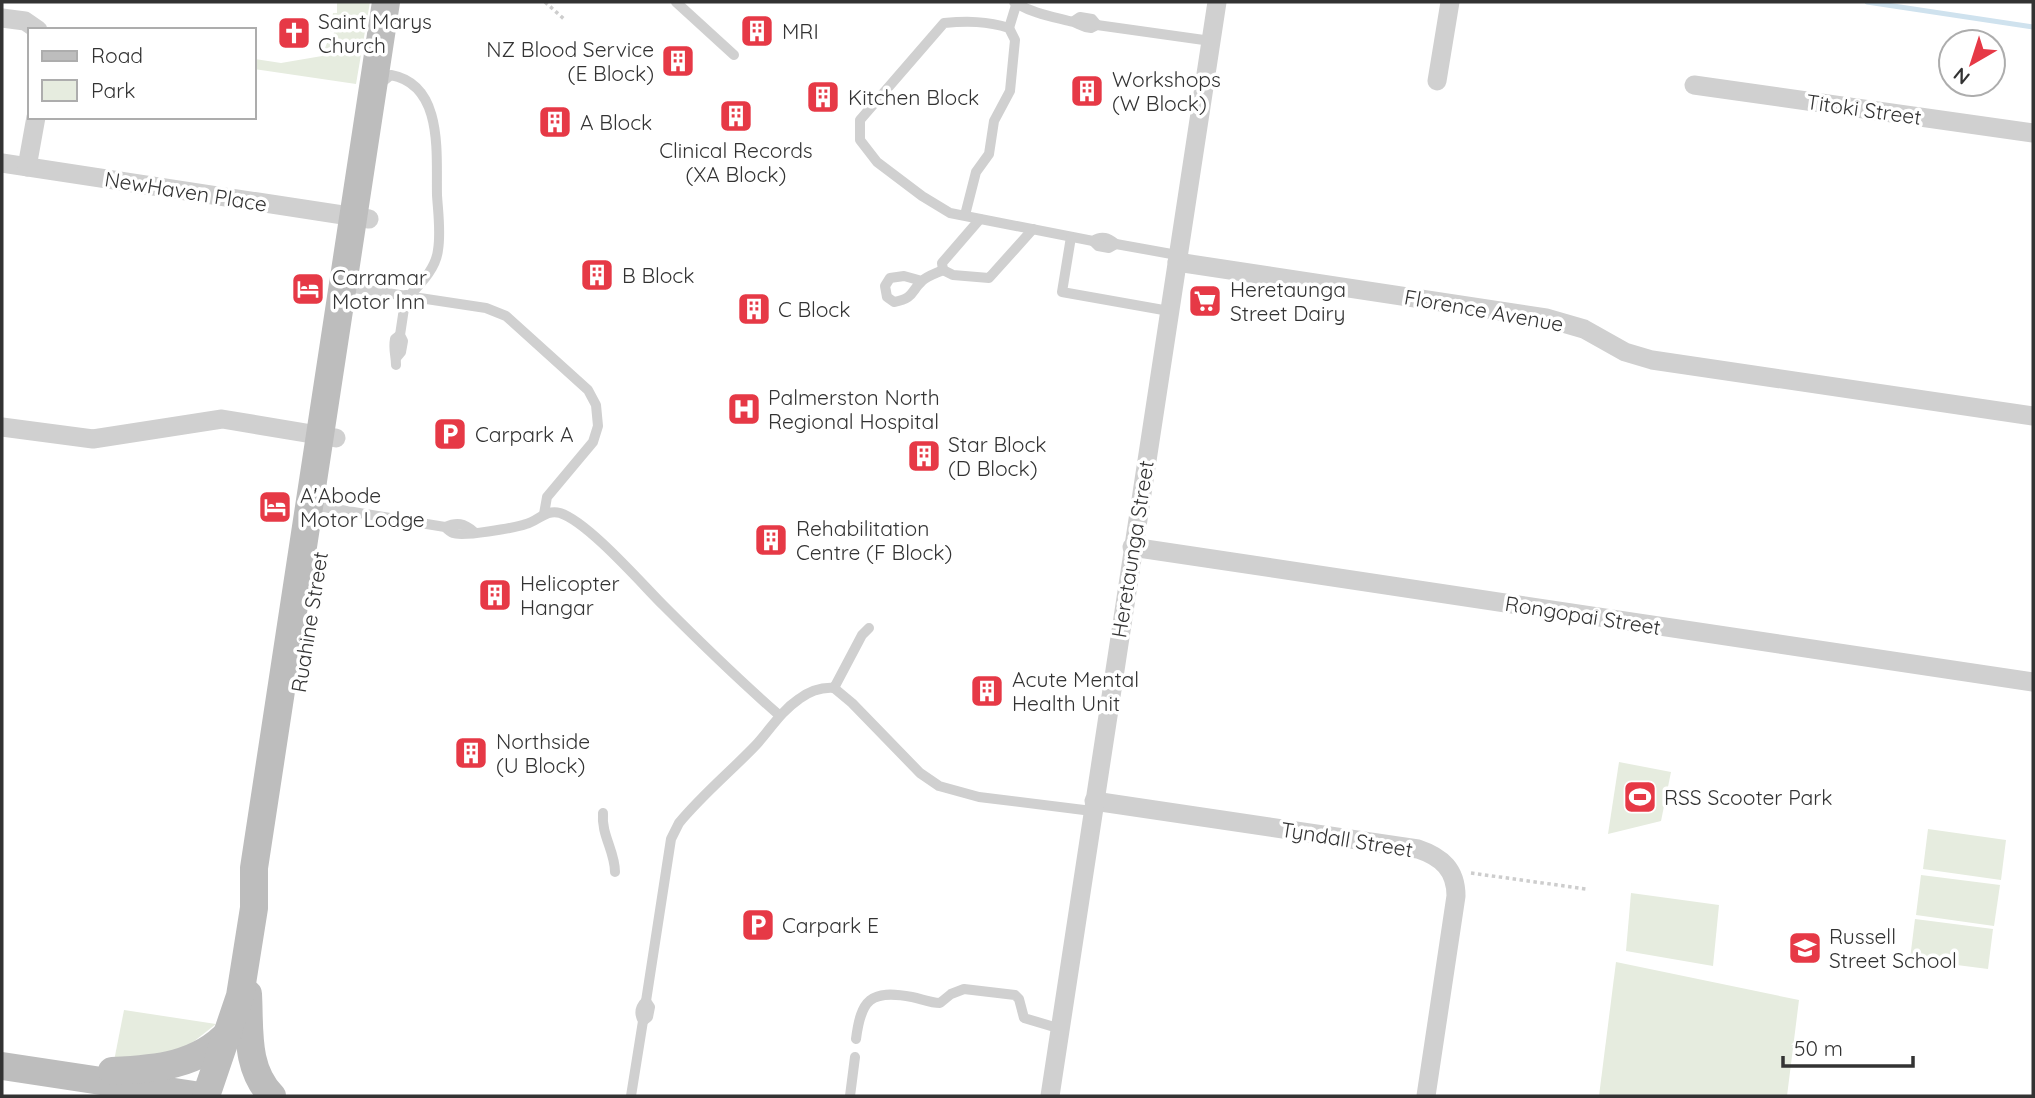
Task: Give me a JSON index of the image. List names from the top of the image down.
{
  "streets": {
    "main road": ["Ruahine Street"],
    "street": [
      "Titoki Street",
      "NewHaven Place",
      "Florence Avenue",
      "Heretaunga Street",
      "Rongopai Street",
      "Tyndall Street"
    ]
  },
  "crossings": [
    ["NewHaven Place", "Ruahine Street"],
    ["Florence Avenue", "Heretaunga Street"],
    ["Heretaunga Street", "Rongopai Street"],
    ["Heretaunga Street", "Tyndall Street"]
  ],
  "places": {
    "building": [
      "MRI",
      "NZ Blood Service (E Block)",
      "Workshops (W Block)",
      "Kitchen Block",
      "Clinical Records (XA Block)",
      "A Block",
      "B Block",
      "C Block",
      "Star Block (D Block)",
      "Rehabilitation Centre (F Block)",
      "Helicopter Hangar",
      "Acute Mental Health Unit",
      "Northside (U Block)"
    ],
    "church": ["Saint Marys Church"],
    "hotel": ["Carramar Motor Inn", "A'Abode Motor Lodge"],
    "supermarket": ["Heretaunga Street Dairy"],
    "hospital": ["Palmerston North Regional Hospital"],
    "parking": ["Carpark A", "Carpark E"],
    "sports": ["RSS Scooter Park"],
    "school or university": ["Russell Street School"]
  },
  "legend": ["Road", "Park"],
  "scale_bar": "50 m",
  "north": "bottom left"
}
